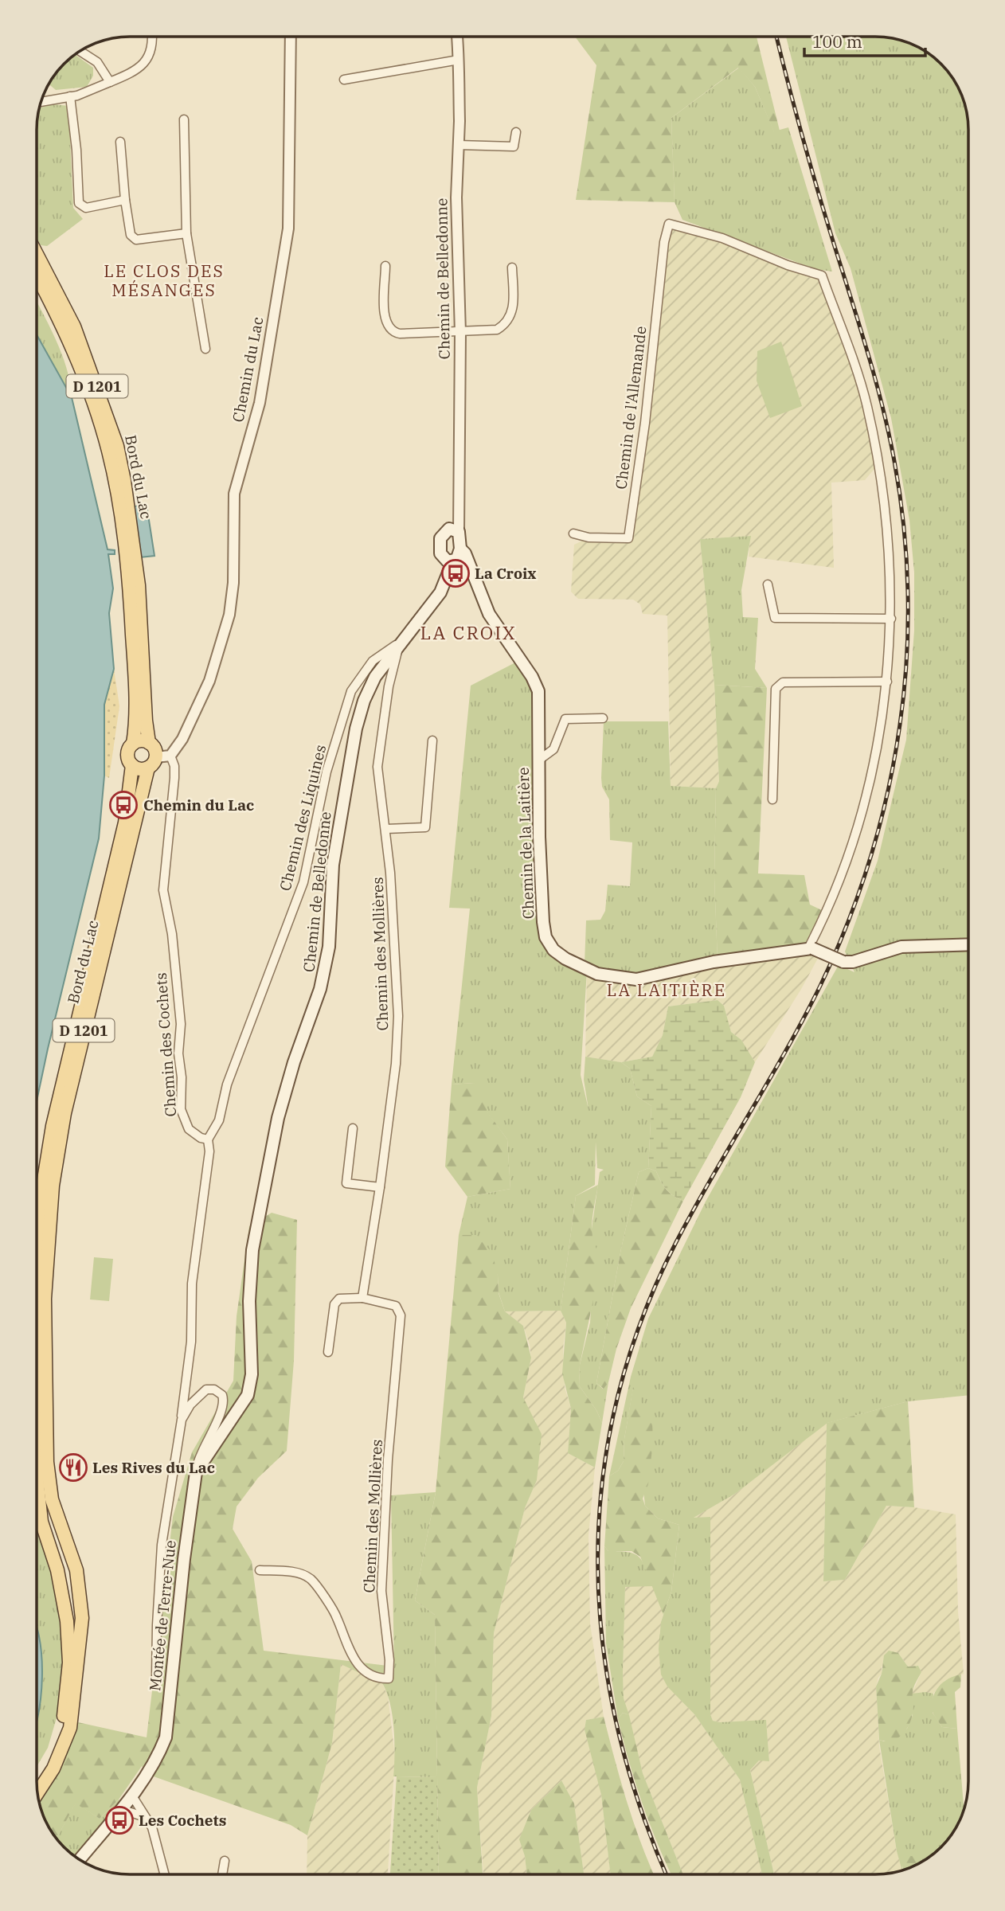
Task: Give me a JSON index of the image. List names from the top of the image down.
{
  "streets": {
    "main road": [
      "Chemin de Belledonne",
      "D 1201",
      "Bord du Lac",
      "Chemin de la Laitière",
      "Montée de Terre-Nue"
    ],
    "street": [
      "Chemin du Lac",
      "Chemin de l'Allemande",
      "Chemin des Liquines",
      "Chemin des Mollières",
      "Chemin des Cochets"
    ]
  },
  "crossings": [
    ["Chemin de Belledonne", "Chemin des Liquines"],
    ["Chemin de Belledonne", "Chemin de la Laitière"],
    ["Chemin de Belledonne", "Chemin des Mollières"],
    ["Chemin de Belledonne", "Montée de Terre-Nue"],
    ["Chemin du Lac", "Chemin des Cochets"],
    ["D 1201", "Bord du Lac"],
    ["Chemin des Liquines", "Chemin des Mollières"],
    ["Chemin des Liquines", "Chemin des Cochets"]
  ],
  "districts": ["LE CLOS DES MÉSANGES", "LA CROIX", "LA LAITIÈRE"],
  "places": {
    "bus stop": ["La Croix", "Chemin du Lac", "Les Cochets"],
    "restaurant": ["Les Rives du Lac"]
  },
  "scale_bar": "100 m"
}
